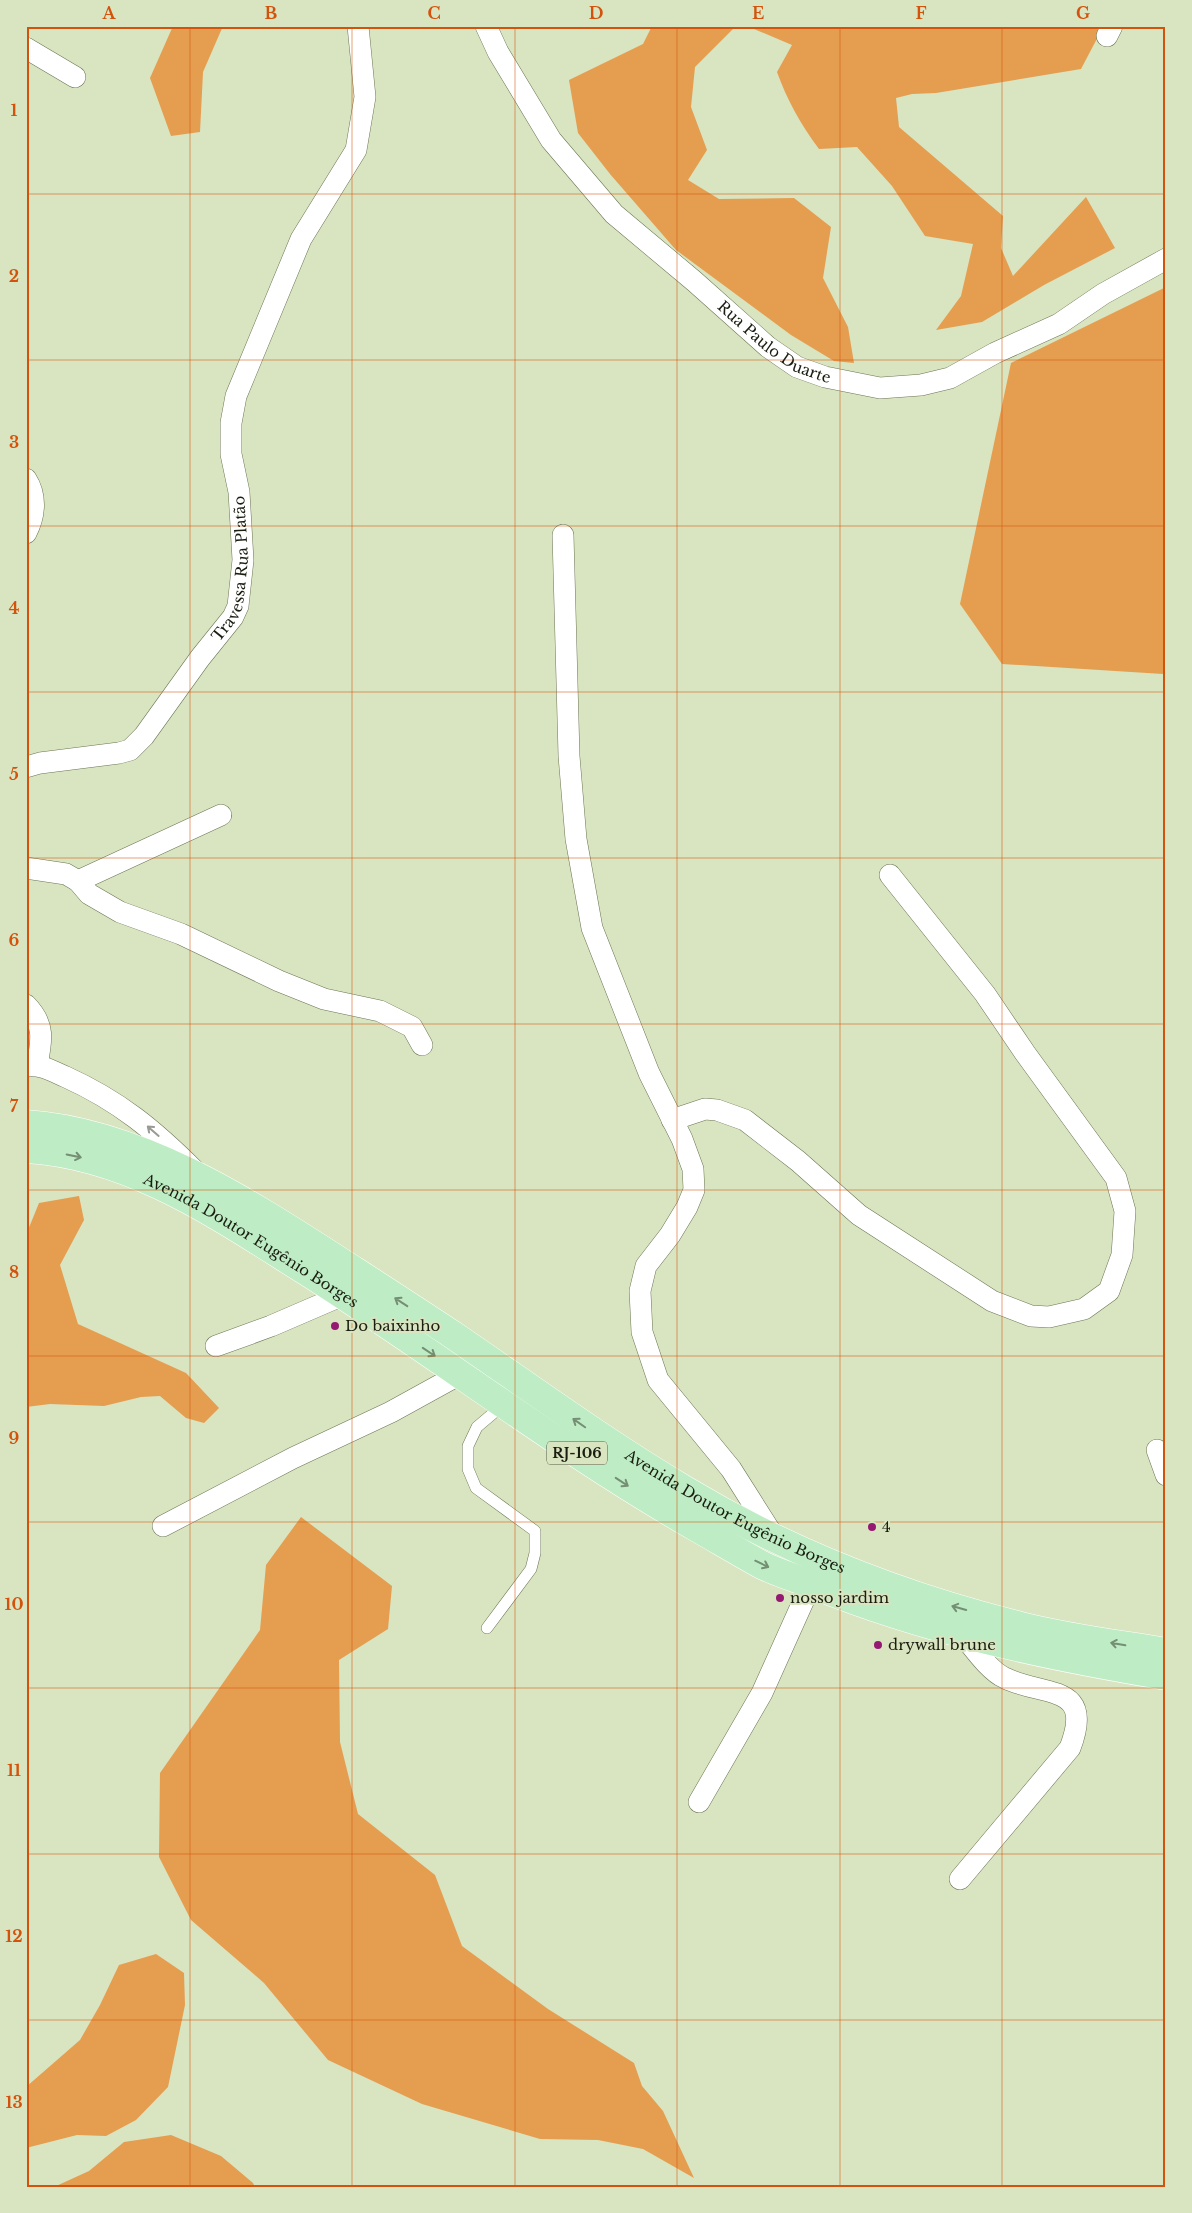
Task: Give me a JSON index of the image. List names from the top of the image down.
{
  "streets": {
    "highway": ["Avenida Doutor Eugênio Borges", "RJ-106"],
    "street": ["Rua Paulo Duarte", "Travessa Rua Platão"]
  },
  "places": [
    "Do baixinho",
    "4",
    "nosso jardim",
    "drywall brune"
  ],
  "grid": {
    "columns": [
      "A",
      "B",
      "C",
      "D",
      "E",
      "F",
      "G"
    ],
    "rows": [
      "1",
      "2",
      "3",
      "4",
      "5",
      "6",
      "7",
      "8",
      "9",
      "10",
      "11",
      "12",
      "13"
    ]
  }
}
